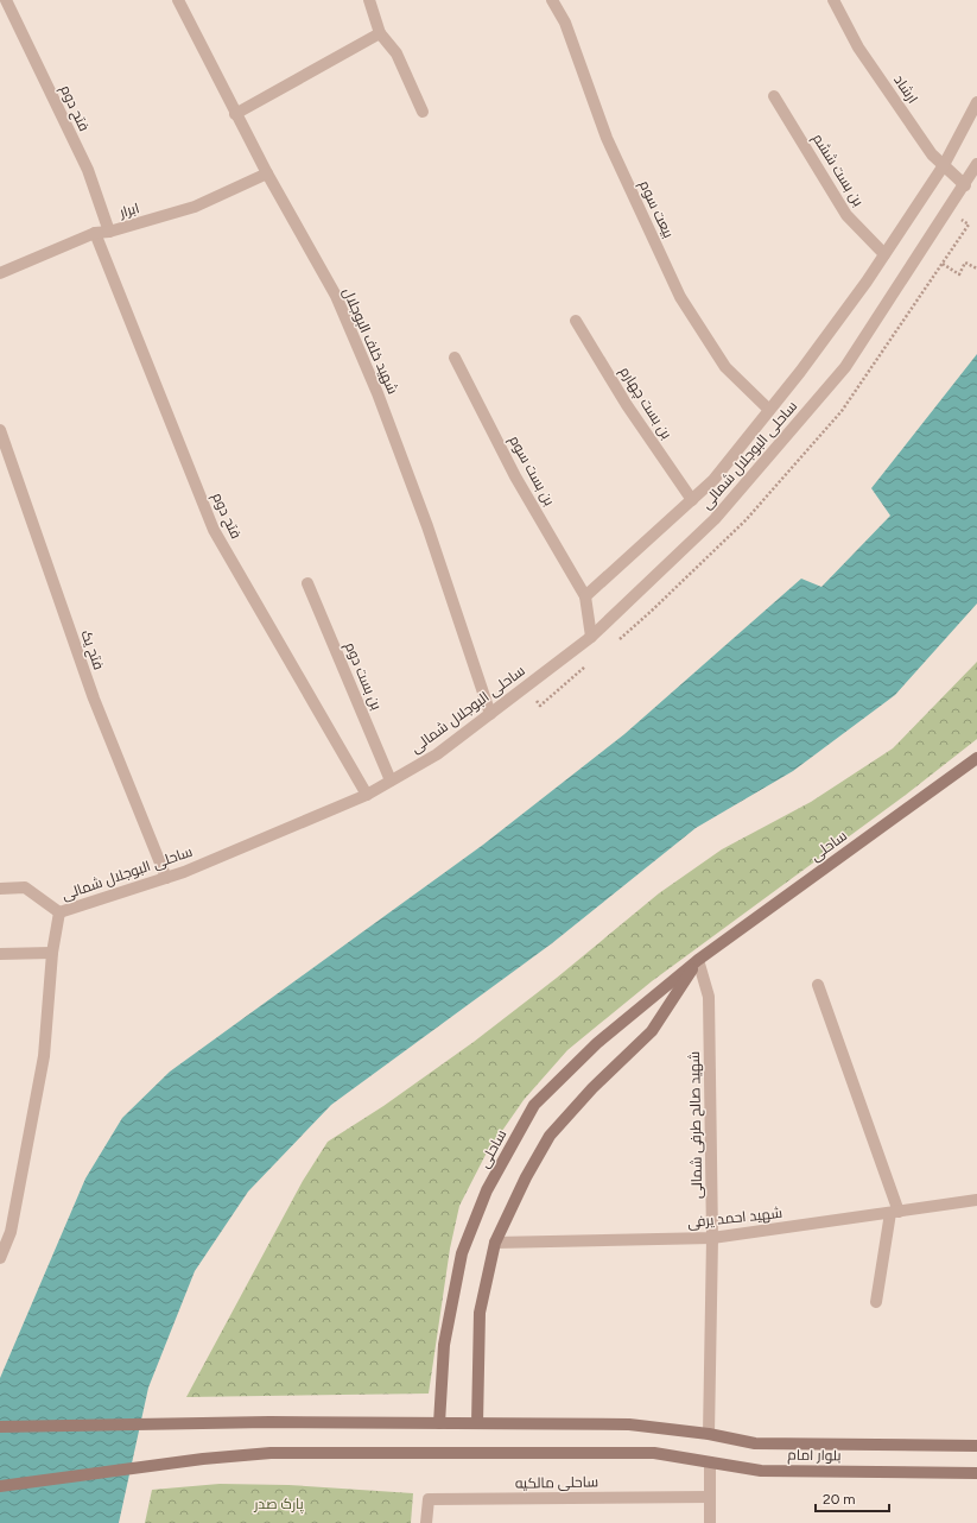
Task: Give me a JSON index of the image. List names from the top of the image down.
{
  "streets": {
    "main road": ["ساحلی", "بلوار امام"],
    "street": [
      "ارشاد",
      "فتح دوم",
      "بن بست ششم",
      "بیعت سوم",
      "ابرار",
      "شهید خلف البوجلال",
      "بن بست چهارم",
      "ساحلی البوجلال شمالی",
      "بن بست سوم",
      "فتح یک",
      "بن بست دوم",
      "شهید صالح طرفی شمالی",
      "شهید احمد یرفی",
      "ساحلی مالکیه"
    ]
  },
  "crossings": [
    ["ارشاد", "ساحلی البوجلال شمالی"],
    ["فتح دوم", "ابرار"],
    ["فتح دوم", "ساحلی البوجلال شمالی"],
    ["بن بست ششم", "ساحلی البوجلال شمالی"],
    ["بیعت سوم", "ساحلی البوجلال شمالی"],
    ["ابرار", "شهید خلف البوجلال"],
    ["شهید خلف البوجلال", "ساحلی البوجلال شمالی"],
    ["بن بست چهارم", "ساحلی البوجلال شمالی"],
    ["ساحلی البوجلال شمالی", "بن بست سوم"],
    ["ساحلی البوجلال شمالی", "فتح یک"],
    ["ساحلی البوجلال شمالی", "بن بست دوم"],
    ["ساحلی", "شهید صالح طرفی شمالی"],
    ["ساحلی", "شهید احمد یرفی"],
    ["ساحلی", "بلوار امام"],
    ["شهید صالح طرفی شمالی", "شهید احمد یرفی"],
    ["شهید صالح طرفی شمالی", "بلوار امام"]
  ],
  "parks": ["پارک صدر"],
  "scale_bar": "20 m"
}
